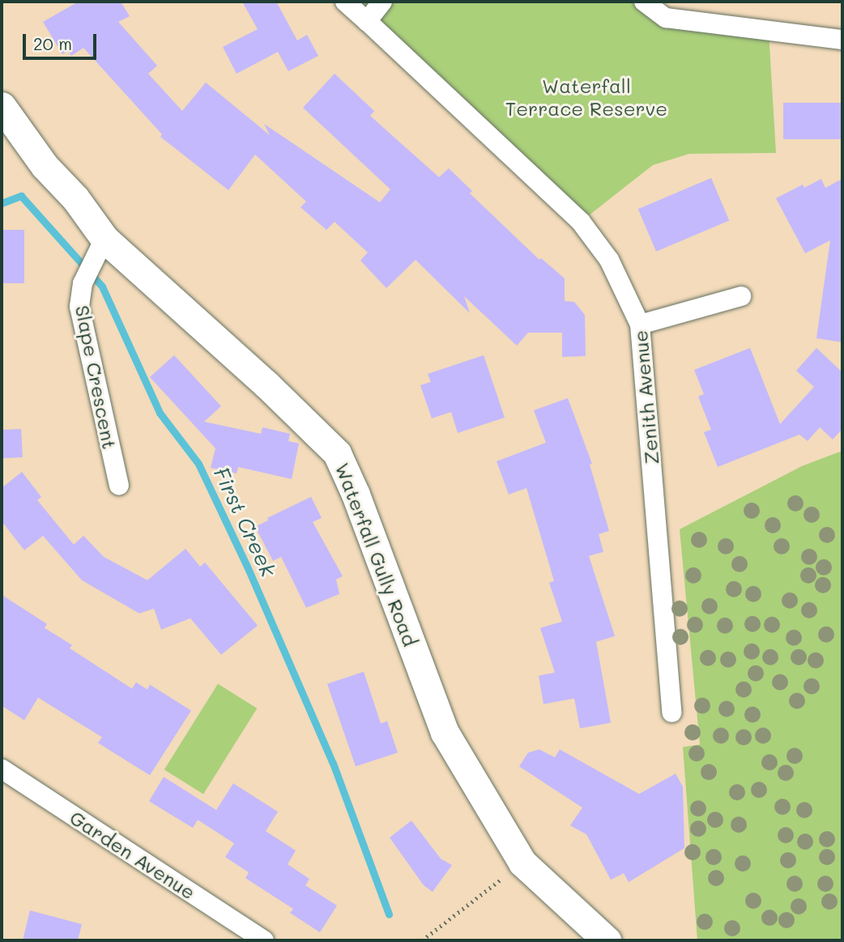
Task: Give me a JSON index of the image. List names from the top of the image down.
{
  "streets": {
    "street": [
      "Slape Crescent",
      "Zenith Avenue",
      "Waterfall Gully Road",
      "Garden Avenue"
    ]
  },
  "crossings": [
    ["Slape Crescent", "Waterfall Gully Road"]
  ],
  "water": ["First Creek"],
  "parks": ["Waterfall Terrace Reserve"],
  "scale_bar": "20 m"
}
